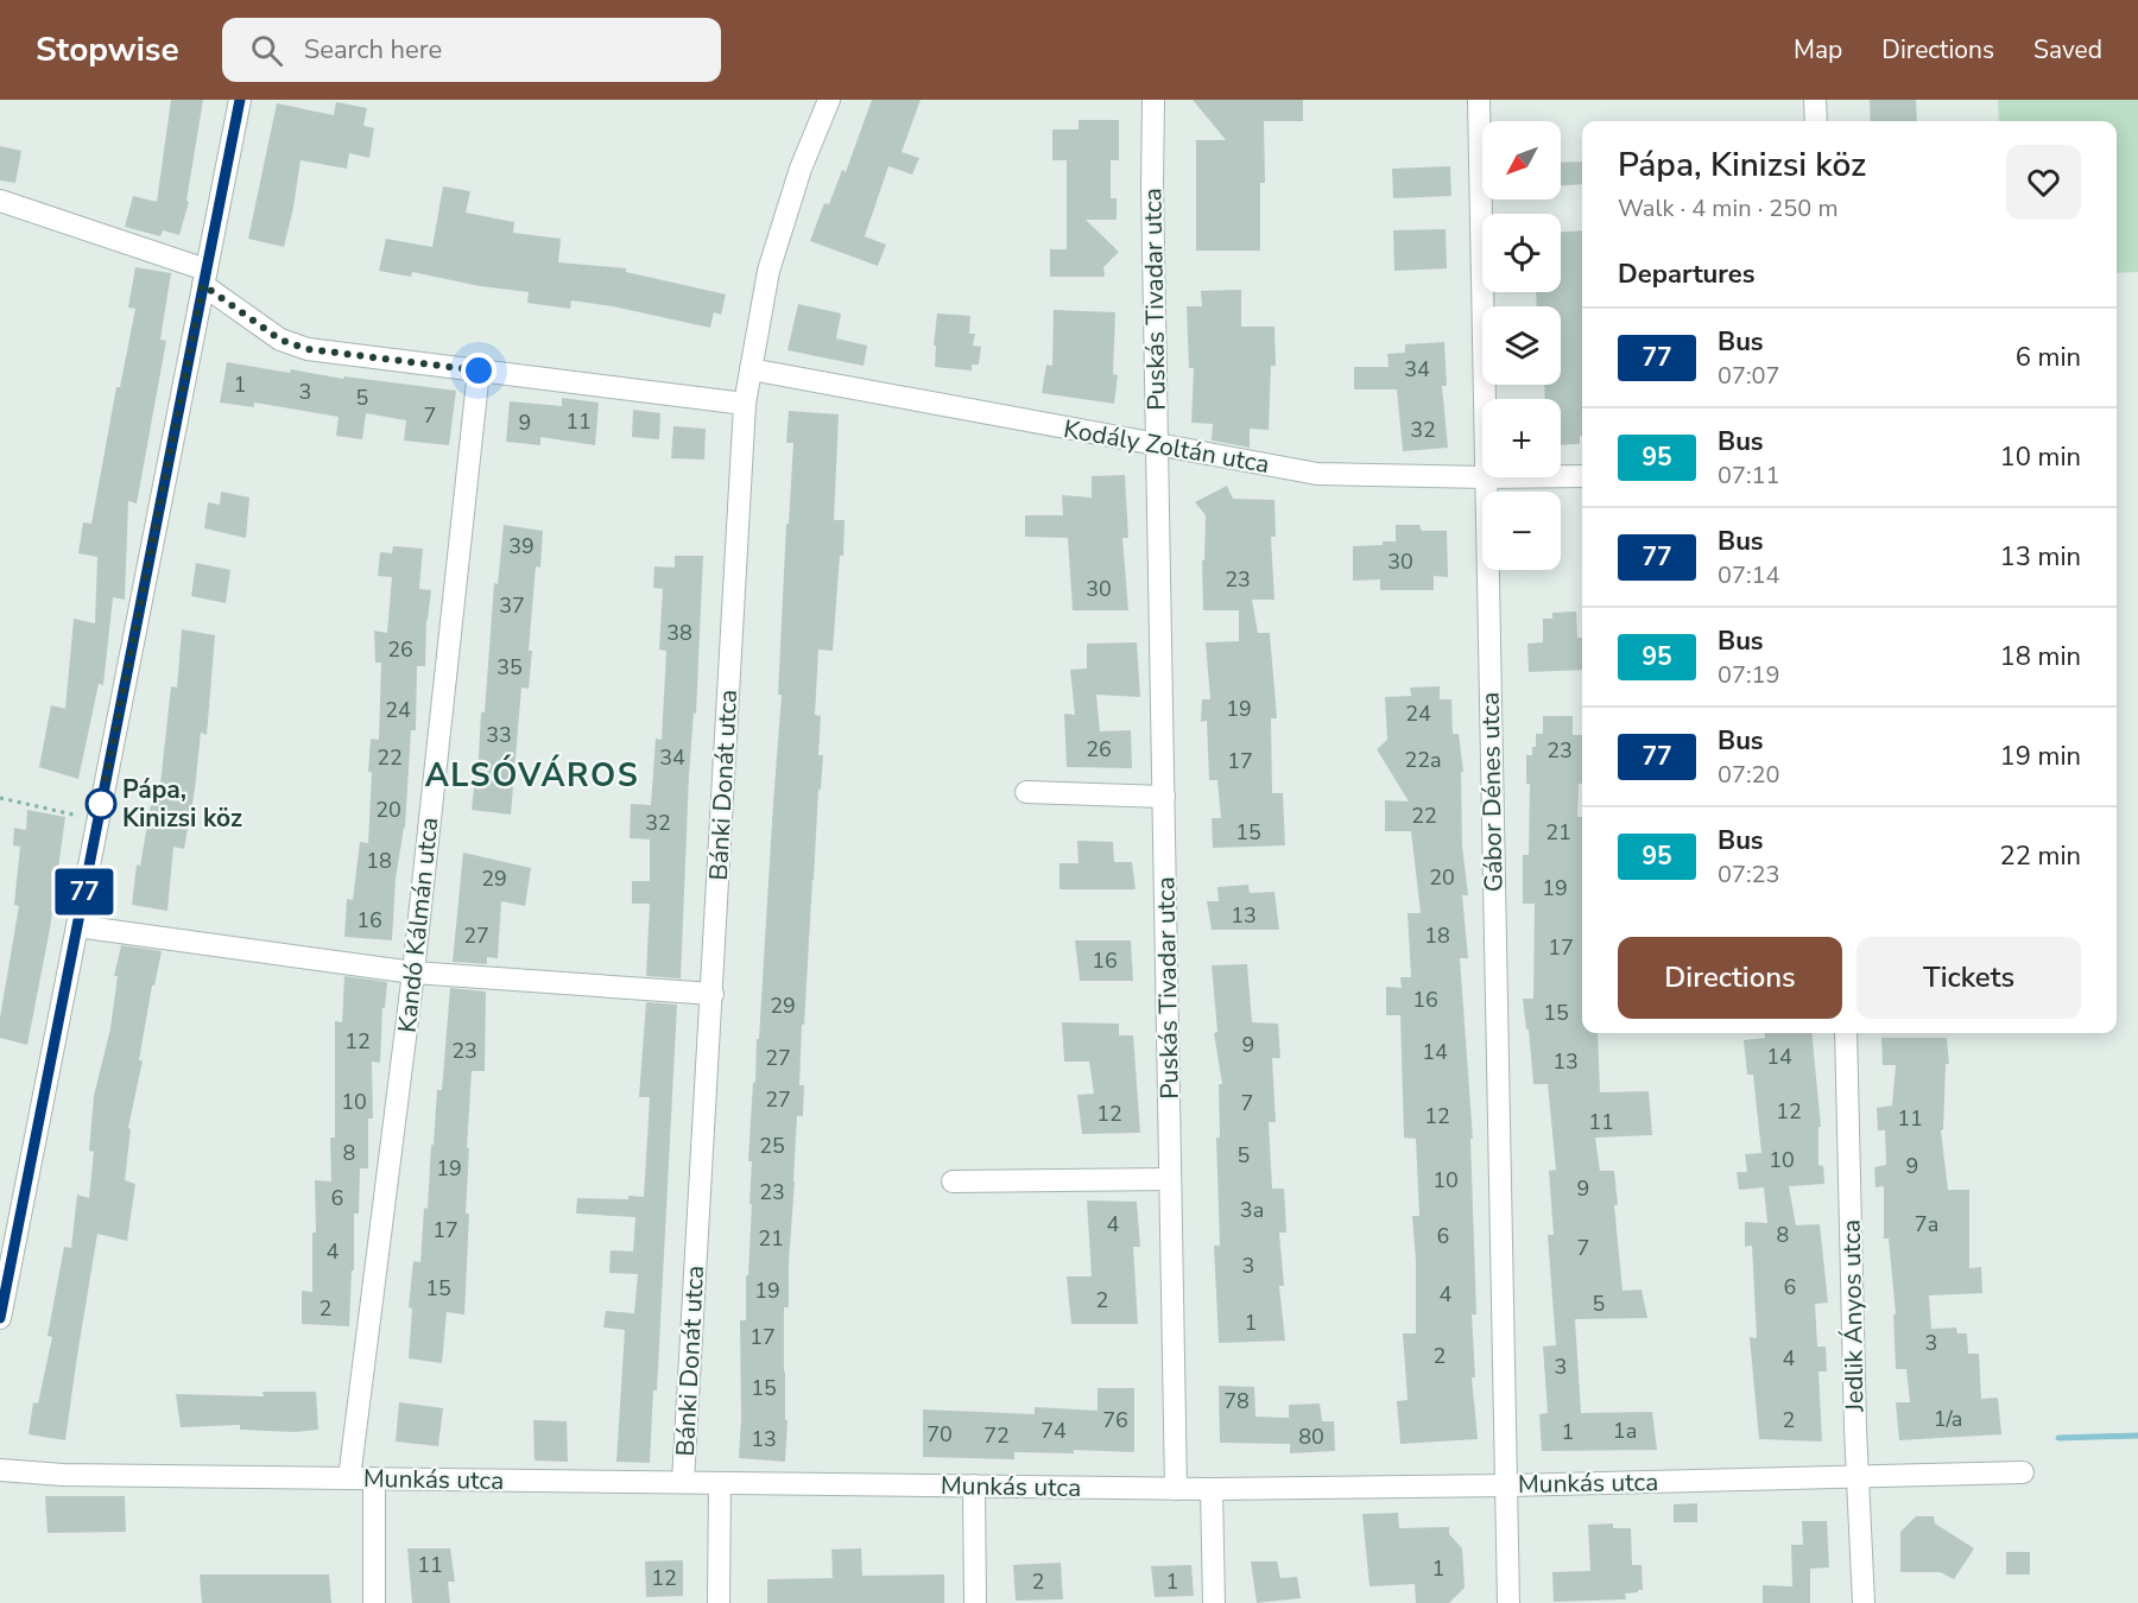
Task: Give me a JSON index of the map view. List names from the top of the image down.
{
  "streets": {
    "street": [
      "Puskás Tivadar utca",
      "Kodály Zoltán utca",
      "Bánki Donát utca",
      "Gábor Dénes utca",
      "Kandó Kálmán utca",
      "Jedlik Ányos utca",
      "Munkás utca"
    ]
  },
  "crossings": [
    ["Puskás Tivadar utca", "Kodály Zoltán utca"],
    ["Puskás Tivadar utca", "Munkás utca"],
    ["Kodály Zoltán utca", "Bánki Donát utca"],
    ["Bánki Donát utca", "Munkás utca"],
    ["Gábor Dénes utca", "Munkás utca"],
    ["Kandó Kálmán utca", "Munkás utca"],
    ["Jedlik Ányos utca", "Munkás utca"]
  ],
  "districts": ["ALSÓVÁROS"],
  "places": ["Pápa, Kinizsi köz"],
  "lines": ["bus line 77"],
  "house_numbers": [
    "34",
    "1",
    "3",
    "5",
    "7",
    "11",
    "9",
    "32",
    "39",
    "30",
    "23",
    "30",
    "37",
    "38",
    "26",
    "35",
    "19",
    "24",
    "24",
    "33",
    "26",
    "23",
    "22",
    "34",
    "22a",
    "17",
    "20",
    "22",
    "32",
    "15",
    "21",
    "18",
    "20",
    "29",
    "19",
    "13",
    "16",
    "27",
    "18",
    "17",
    "16",
    "16",
    "29",
    "15",
    "12",
    "9",
    "23",
    "14",
    "14",
    "27",
    "13",
    "27",
    "10",
    "7",
    "12",
    "12",
    "12",
    "11",
    "11",
    "25",
    "8",
    "5",
    "10",
    "9",
    "19",
    "10",
    "9",
    "23",
    "6",
    "3a",
    "4",
    "7a",
    "17",
    "8",
    "6",
    "21",
    "7",
    "4",
    "3",
    "6",
    "15",
    "19",
    "4",
    "2",
    "5",
    "2",
    "1",
    "17",
    "3",
    "2",
    "4",
    "3",
    "15",
    "78",
    "1/a",
    "76",
    "2",
    "74",
    "1a",
    "1",
    "70",
    "72",
    "80",
    "13",
    "11",
    "1",
    "12",
    "2",
    "1"
  ],
  "north": "bottom left",
  "page": {
    "header": "Stopwise",
    "search": "Search here",
    "nav": ["Map", "Directions", "Saved"],
    "on_map": "77",
    "map_buttons": ["+", "−"],
    "heading": [
      ["Pápa, Kinizsi köz", "Walk · 4 min · 250 m"],
      "Departures"
    ],
    "list": [
      {
        "mark": "77",
        "name": "Bus",
        "note": "07:07",
        "value": "6 min"
      },
      {
        "mark": "95",
        "name": "Bus",
        "note": "07:11",
        "value": "10 min"
      },
      {
        "mark": "77",
        "name": "Bus",
        "note": "07:14",
        "value": "13 min"
      },
      {
        "mark": "95",
        "name": "Bus",
        "note": "07:19",
        "value": "18 min"
      },
      {
        "mark": "77",
        "name": "Bus",
        "note": "07:20",
        "value": "19 min"
      },
      {
        "mark": "95",
        "name": "Bus",
        "note": "07:23",
        "value": "22 min"
      }
    ],
    "buttons": ["Directions", "Tickets"]
  }
}
